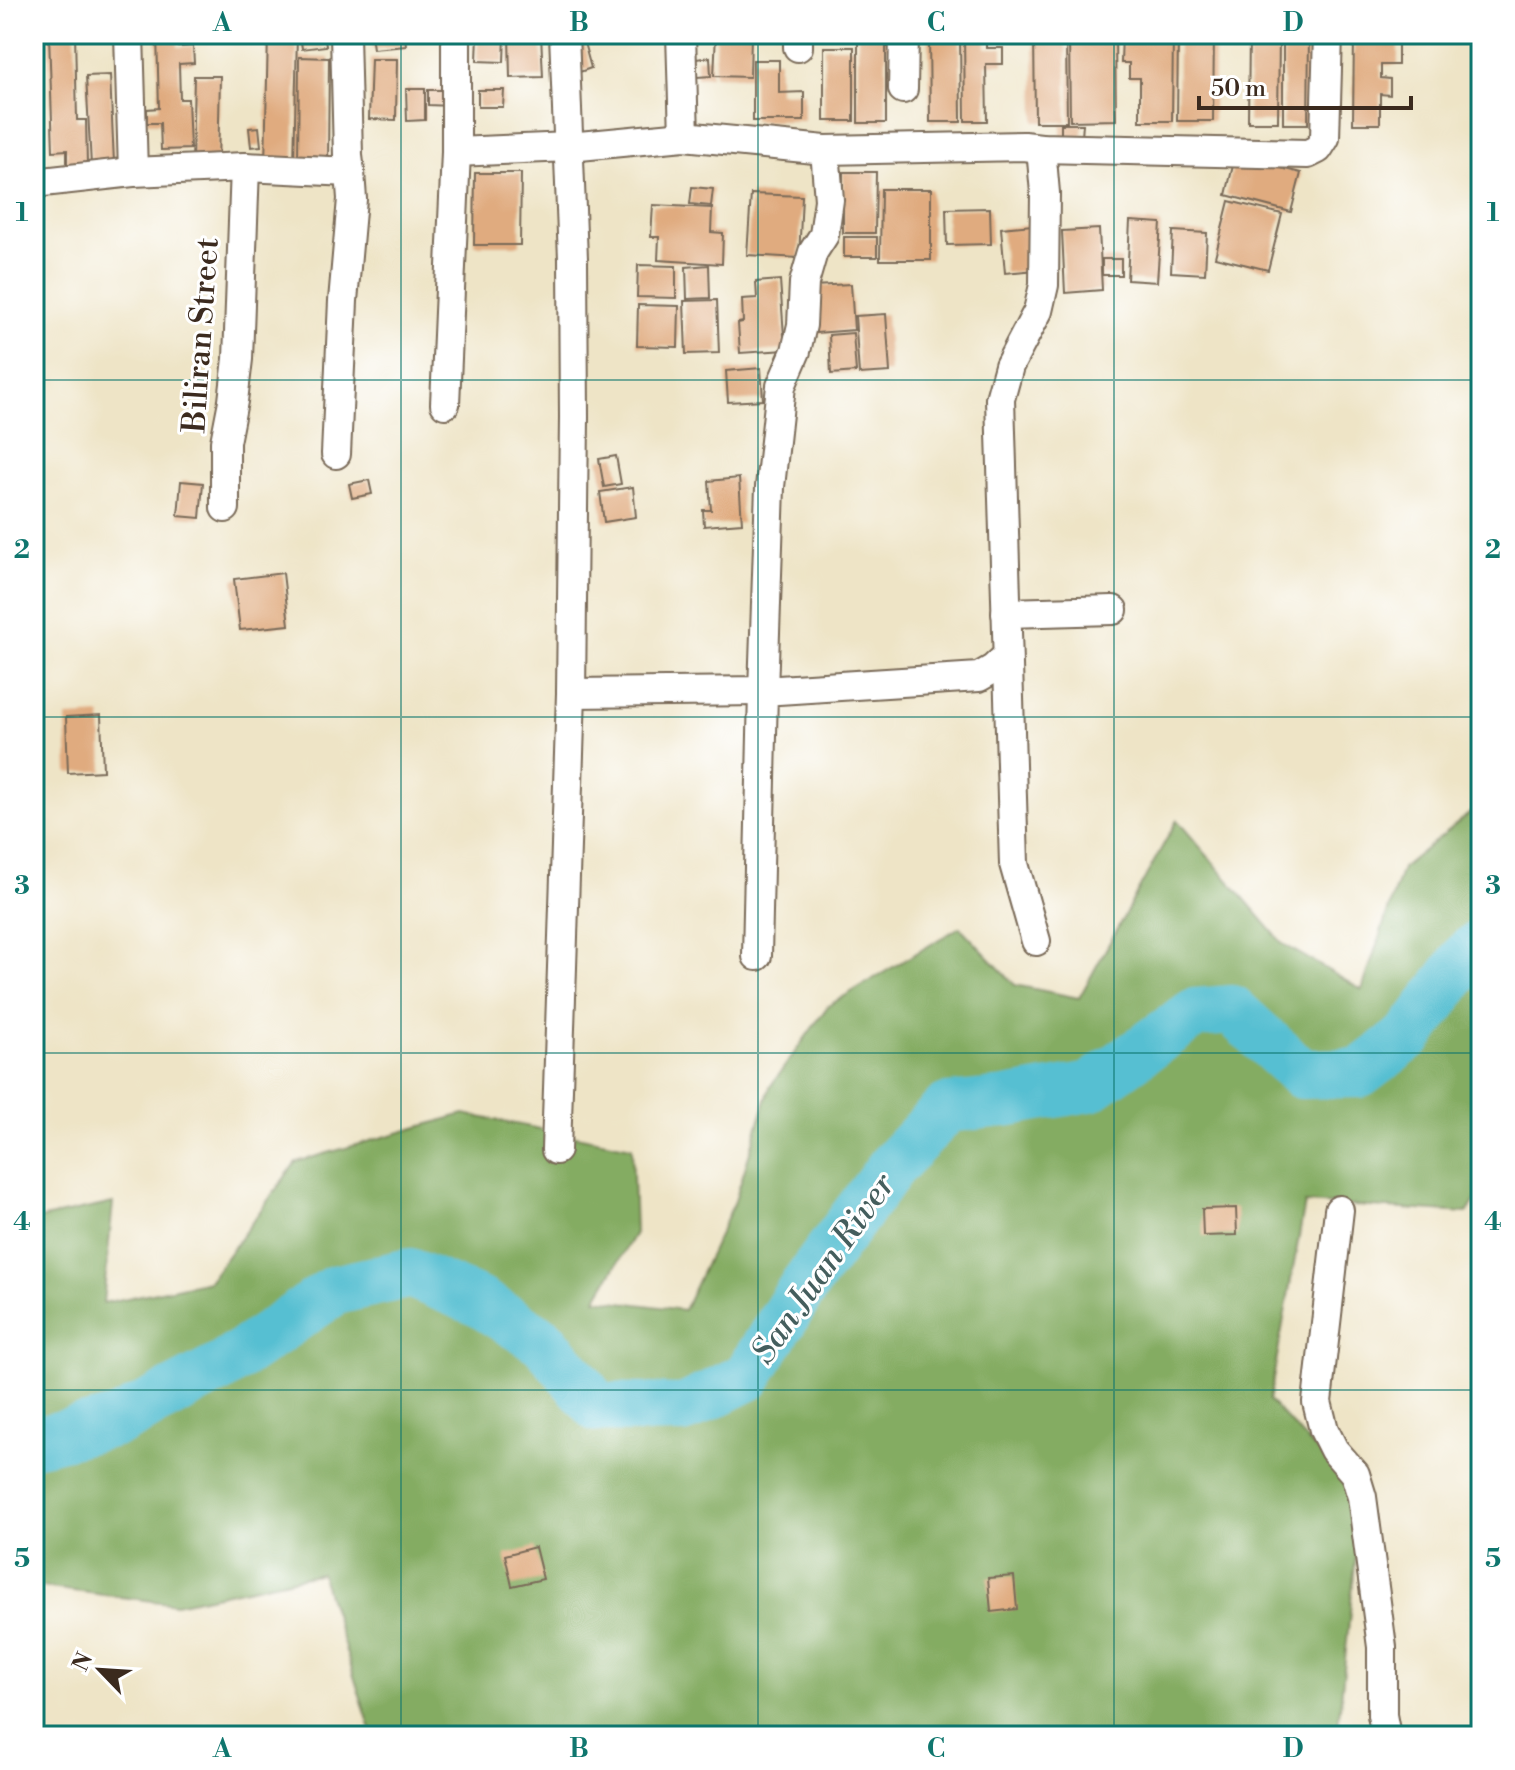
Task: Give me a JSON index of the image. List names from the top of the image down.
{
  "streets": {
    "street": ["Biliran Street"]
  },
  "water": ["San Juan River"],
  "scale_bar": "50 m",
  "north": "top left",
  "grid": {
    "columns": [
      "A",
      "B",
      "C",
      "D"
    ],
    "rows": [
      "1",
      "2",
      "3",
      "4",
      "5"
    ]
  }
}
